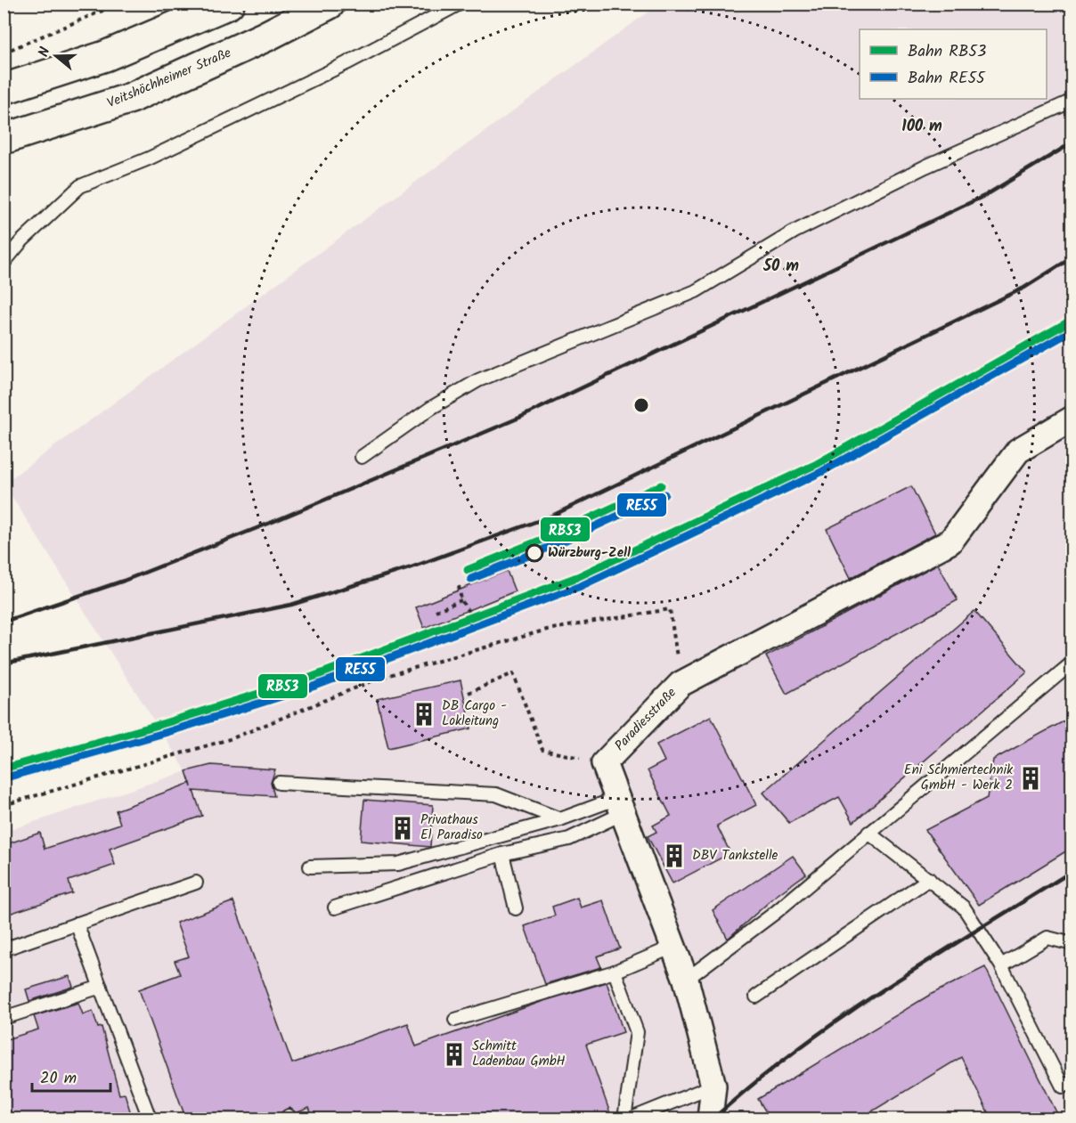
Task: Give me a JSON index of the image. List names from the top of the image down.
{
  "streets": {
    "highway": ["Veitshöchheimer Straße"],
    "street": ["Paradiesstraße"]
  },
  "places": {
    "other": ["Würzburg-Zell"],
    "building": [
      "DB Cargo - Lokleitung",
      "Eni Schmiertechnik GmbH - Werk 2",
      "Privathaus El Paradiso",
      "DBV Tankstelle",
      "Schmitt Ladenbau GmbH"
    ]
  },
  "lines": ["rail line RB53", "rail line RE55"],
  "legend": ["Bahn RB53", "Bahn RE55"],
  "scale_bar": "20 m",
  "north": "left",
  "rings": ["100 m", "50 m"]
}
